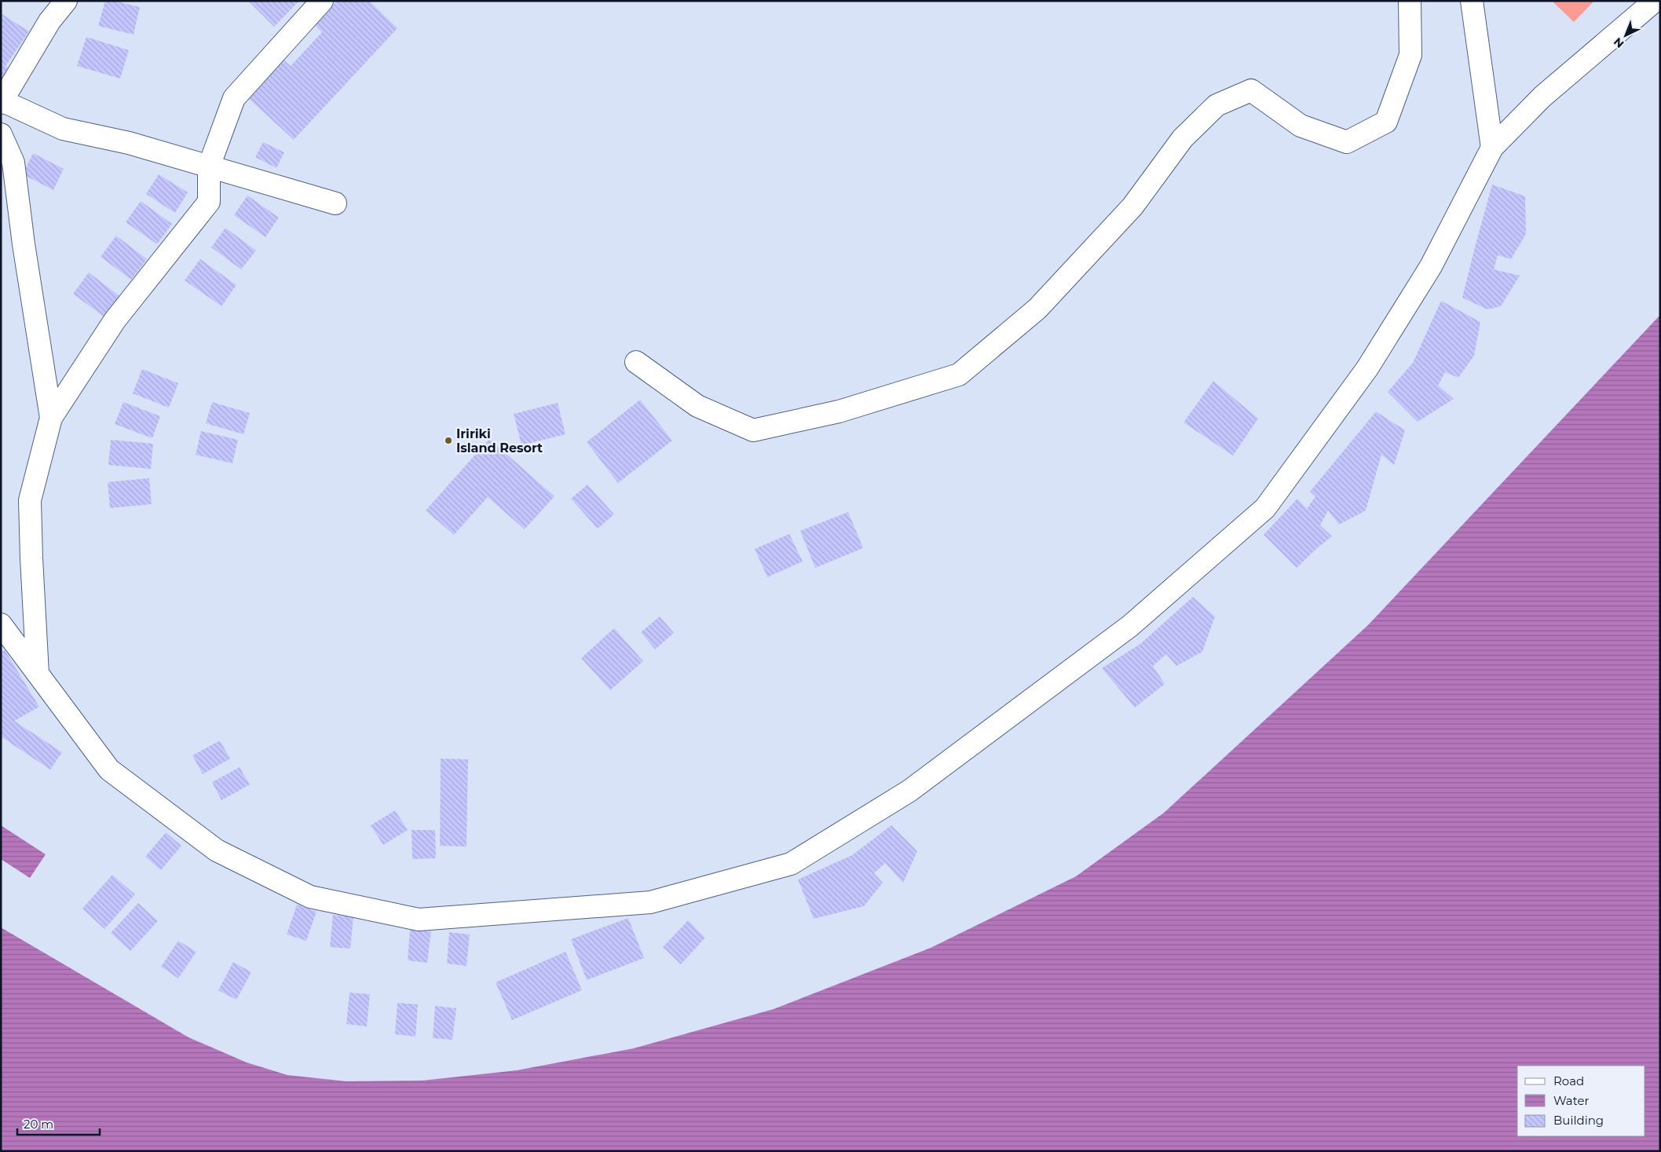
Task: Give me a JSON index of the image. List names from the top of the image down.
{
  "places": ["Iririki Island Resort"],
  "legend": ["Road", "Water", "Building"],
  "scale_bar": "20 m",
  "north": "bottom left"
}
